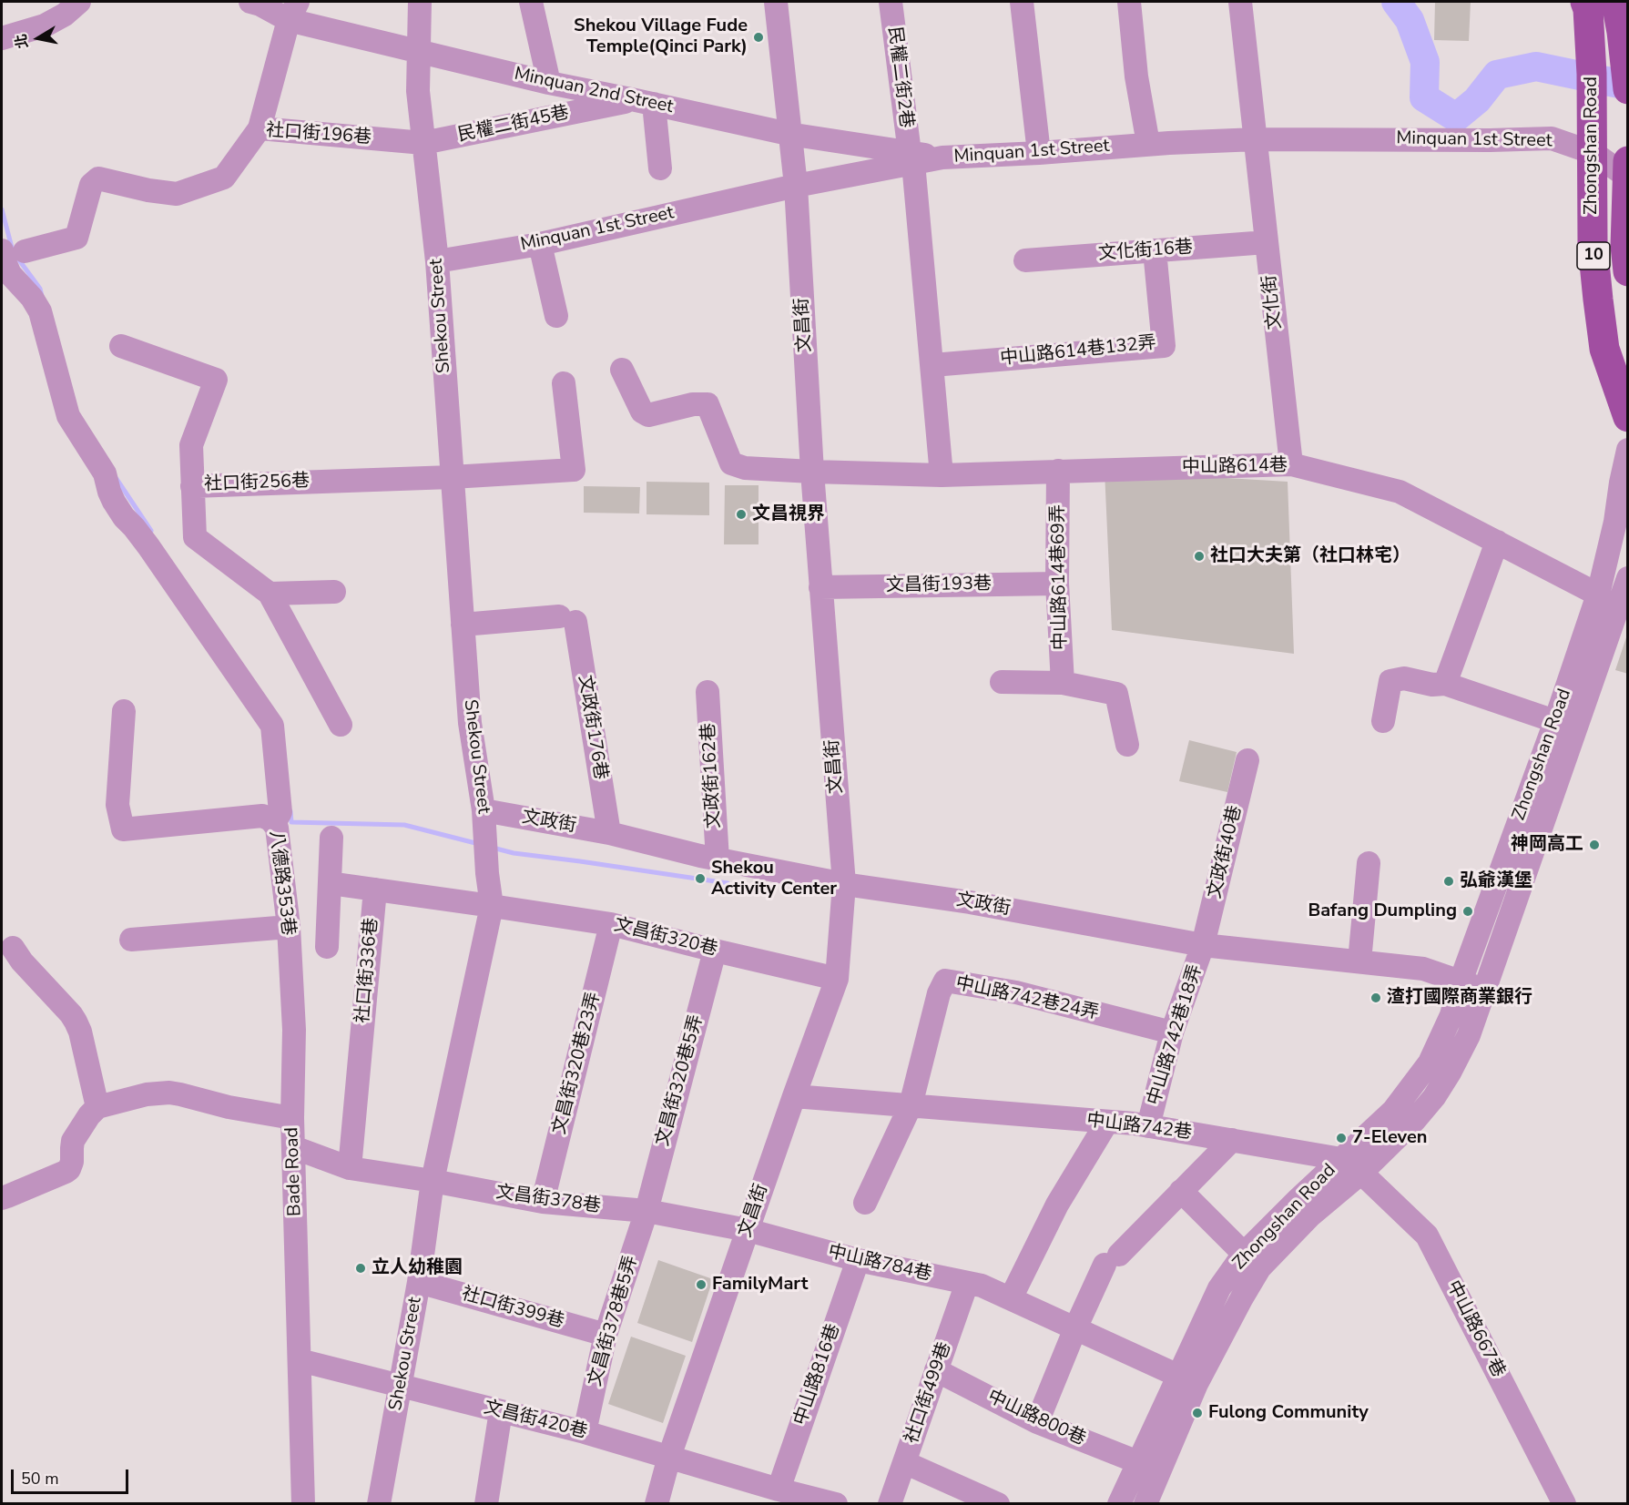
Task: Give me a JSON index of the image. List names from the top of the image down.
{
  "streets": {
    "main road": ["Zhongshan Road", "10"],
    "street": [
      "民權二街2巷",
      "Minquan 2nd Street",
      "民權二街45巷",
      "社口街196巷",
      "Minquan 1st Street",
      "文化街16巷",
      "文化街",
      "Shekou Street",
      "文昌街",
      "中山路614巷132弄",
      "中山路614巷",
      "社口街256巷",
      "中山路614巷69弄",
      "文昌街193巷",
      "文政街176巷",
      "文政街162巷",
      "文政街",
      "文政街40巷",
      "八德路353巷",
      "文昌街320巷",
      "社口街336巷",
      "中山路742巷24弄",
      "中山路742巷18弄",
      "文昌街320巷23弄",
      "文昌街320巷5弄",
      "中山路742巷",
      "Bade Road",
      "文昌街378巷",
      "中山路784巷",
      "社口街399巷",
      "文昌街378巷5弄",
      "中山路667巷",
      "中山路816巷",
      "社口街499巷",
      "中山路800巷",
      "文昌街420巷"
    ]
  },
  "crossings": [
    ["民權二街2巷", "Minquan 2nd Street"],
    ["民權二街2巷", "Minquan 1st Street"],
    ["Minquan 2nd Street", "民權二街45巷"],
    ["Minquan 2nd Street", "Minquan 1st Street"],
    ["Minquan 2nd Street", "Shekou Street"],
    ["Minquan 2nd Street", "文昌街"],
    ["民權二街45巷", "社口街196巷"],
    ["民權二街45巷", "Shekou Street"],
    ["社口街196巷", "Shekou Street"],
    ["Minquan 1st Street", "Zhongshan Road"],
    ["Minquan 1st Street", "文化街"],
    ["Minquan 1st Street", "Shekou Street"],
    ["Minquan 1st Street", "文昌街"],
    ["Zhongshan Road", "中山路614巷"],
    ["Zhongshan Road", "文政街"],
    ["Zhongshan Road", "中山路742巷"],
    ["Zhongshan Road", "中山路784巷"],
    ["Zhongshan Road", "中山路667巷"],
    ["Zhongshan Road", "中山路800巷"],
    ["文化街16巷", "文化街"],
    ["文化街16巷", "中山路614巷132弄"],
    ["文化街", "中山路614巷"],
    ["Shekou Street", "社口街256巷"],
    ["Shekou Street", "文政街176巷"],
    ["Shekou Street", "文政街"],
    ["Shekou Street", "文昌街320巷"],
    ["Shekou Street", "文昌街378巷"],
    ["Shekou Street", "社口街399巷"],
    ["Shekou Street", "文昌街420巷"],
    ["文昌街", "中山路614巷"],
    ["文昌街", "文昌街193巷"],
    ["文昌街", "文政街"],
    ["文昌街", "文昌街320巷"],
    ["文昌街", "中山路742巷"],
    ["文昌街", "文昌街378巷"],
    ["文昌街", "中山路784巷"],
    ["文昌街", "文昌街420巷"],
    ["中山路614巷", "中山路614巷69弄"],
    ["中山路614巷69弄", "文昌街193巷"],
    ["文政街176巷", "文政街"],
    ["文政街162巷", "文政街"],
    ["文政街", "文政街40巷"],
    ["文政街", "中山路742巷18弄"],
    ["文政街40巷", "中山路742巷18弄"],
    ["八德路353巷", "Bade Road"],
    ["文昌街320巷", "文昌街320巷23弄"],
    ["文昌街320巷", "文昌街320巷5弄"],
    ["社口街336巷", "文昌街378巷"],
    ["中山路742巷24弄", "中山路742巷18弄"],
    ["中山路742巷24弄", "中山路742巷"],
    ["中山路742巷18弄", "中山路742巷"],
    ["文昌街320巷23弄", "文昌街378巷"],
    ["文昌街320巷5弄", "文昌街378巷"],
    ["文昌街320巷5弄", "文昌街378巷5弄"],
    ["中山路742巷", "中山路667巷"],
    ["Bade Road", "文昌街378巷"],
    ["Bade Road", "文昌街420巷"],
    ["文昌街378巷", "中山路784巷"],
    ["文昌街378巷", "文昌街378巷5弄"],
    ["中山路784巷", "中山路816巷"],
    ["中山路784巷", "社口街499巷"],
    ["社口街399巷", "文昌街378巷5弄"],
    ["文昌街378巷5弄", "文昌街420巷"],
    ["社口街499巷", "中山路800巷"]
  ],
  "places": [
    "Shekou Village Fude Temple(Qinci Park)",
    "文昌視界",
    "社口大夫第（社口林宅）",
    "神岡高工",
    "Shekou Activity Center",
    "弘爺漢堡",
    "Bafang Dumpling",
    "渣打國際商業銀行",
    "7-Eleven",
    "立人幼稚園",
    "FamilyMart",
    "Fulong Community"
  ],
  "scale_bar": "50 m",
  "north": "left"
}
